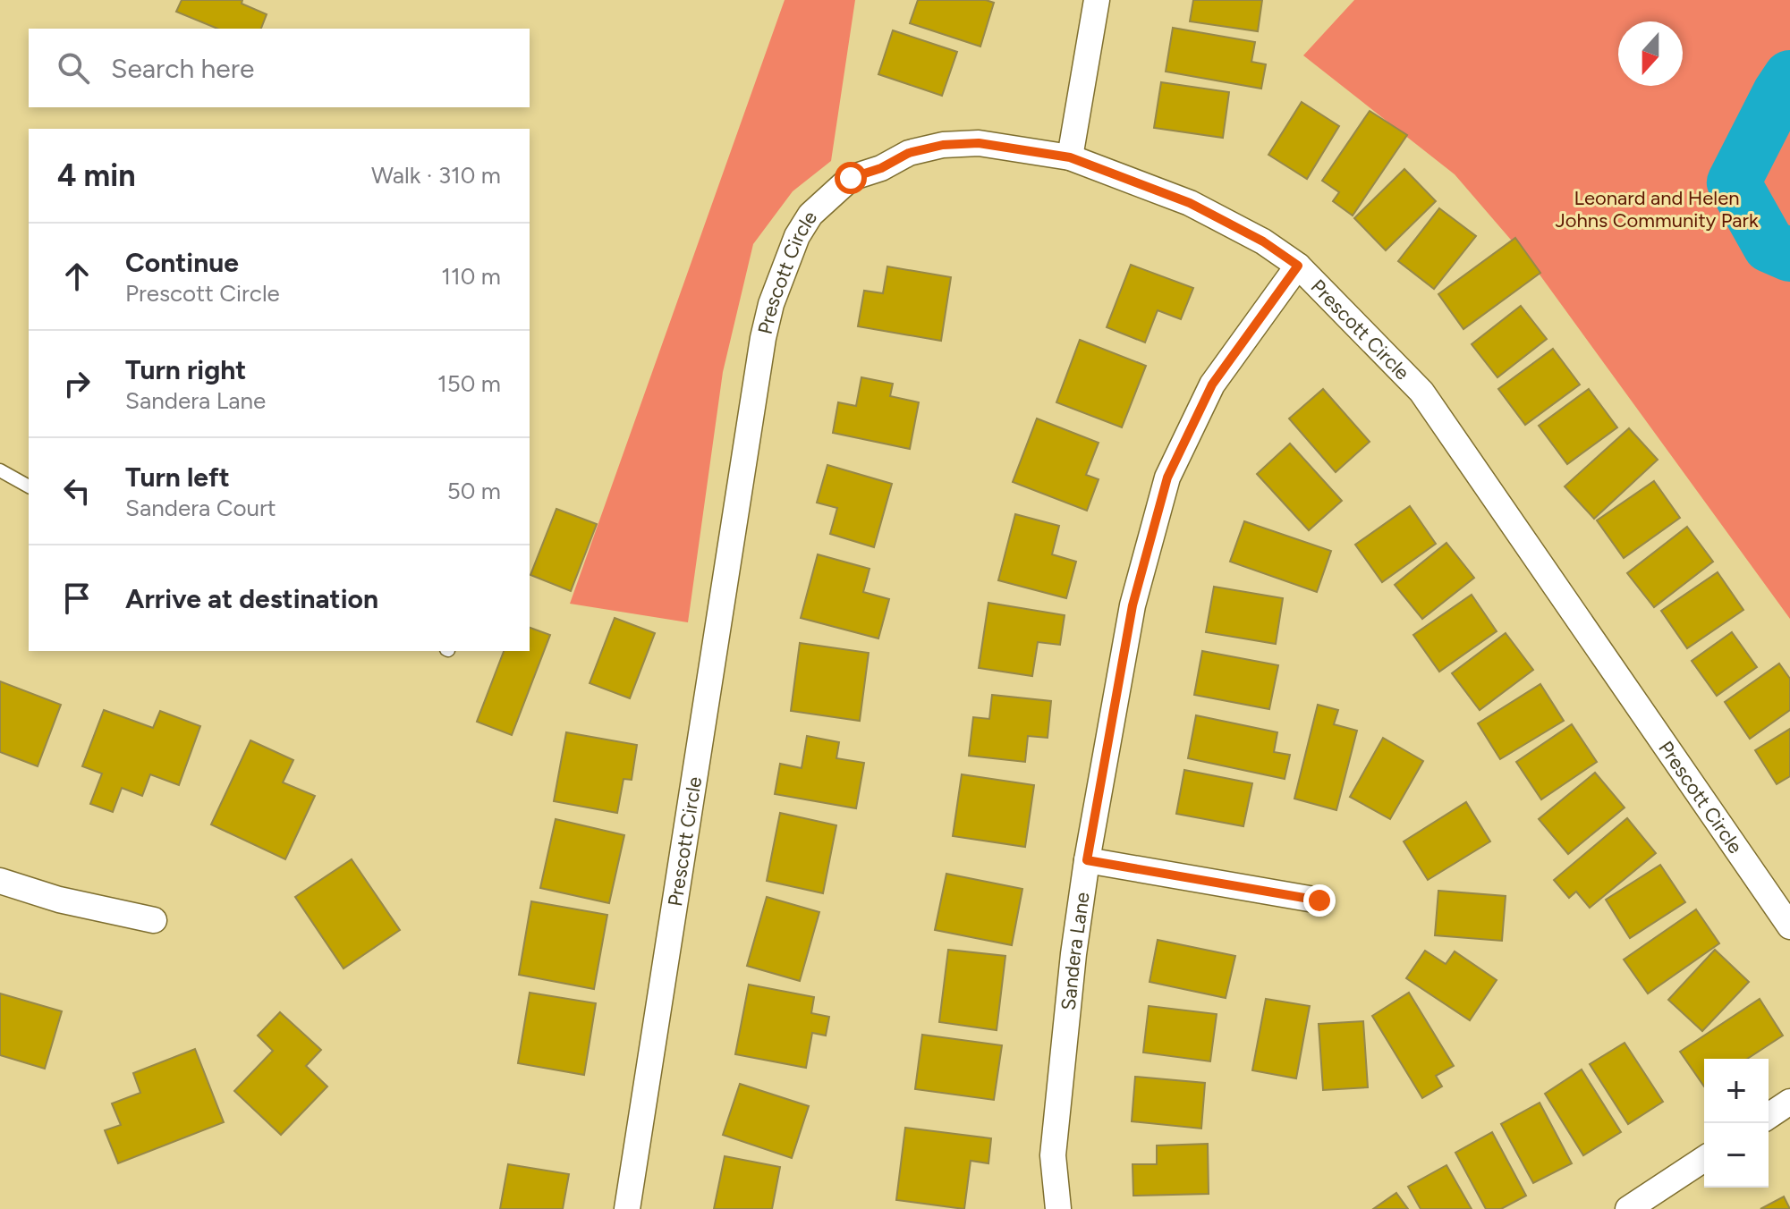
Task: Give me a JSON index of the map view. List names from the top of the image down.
{
  "streets": {
    "street": ["Prescott Circle", "Sandera Lane"]
  },
  "crossings": [
    ["Prescott Circle", "Sandera Lane"]
  ],
  "parks": ["Leonard and Helen Johns Community Park"],
  "north": "bottom",
  "page": {
    "search": "Search here",
    "heading": ["4 min", "Walk · 310 m"],
    "list": [
      ["Continue", "Prescott Circle", "110 m"],
      ["Turn right", "Sandera Lane", "150 m"],
      ["Turn left", "Sandera Court", "50 m"],
      "Arrive at destination"
    ],
    "map_buttons": ["+", "−"]
  }
}
